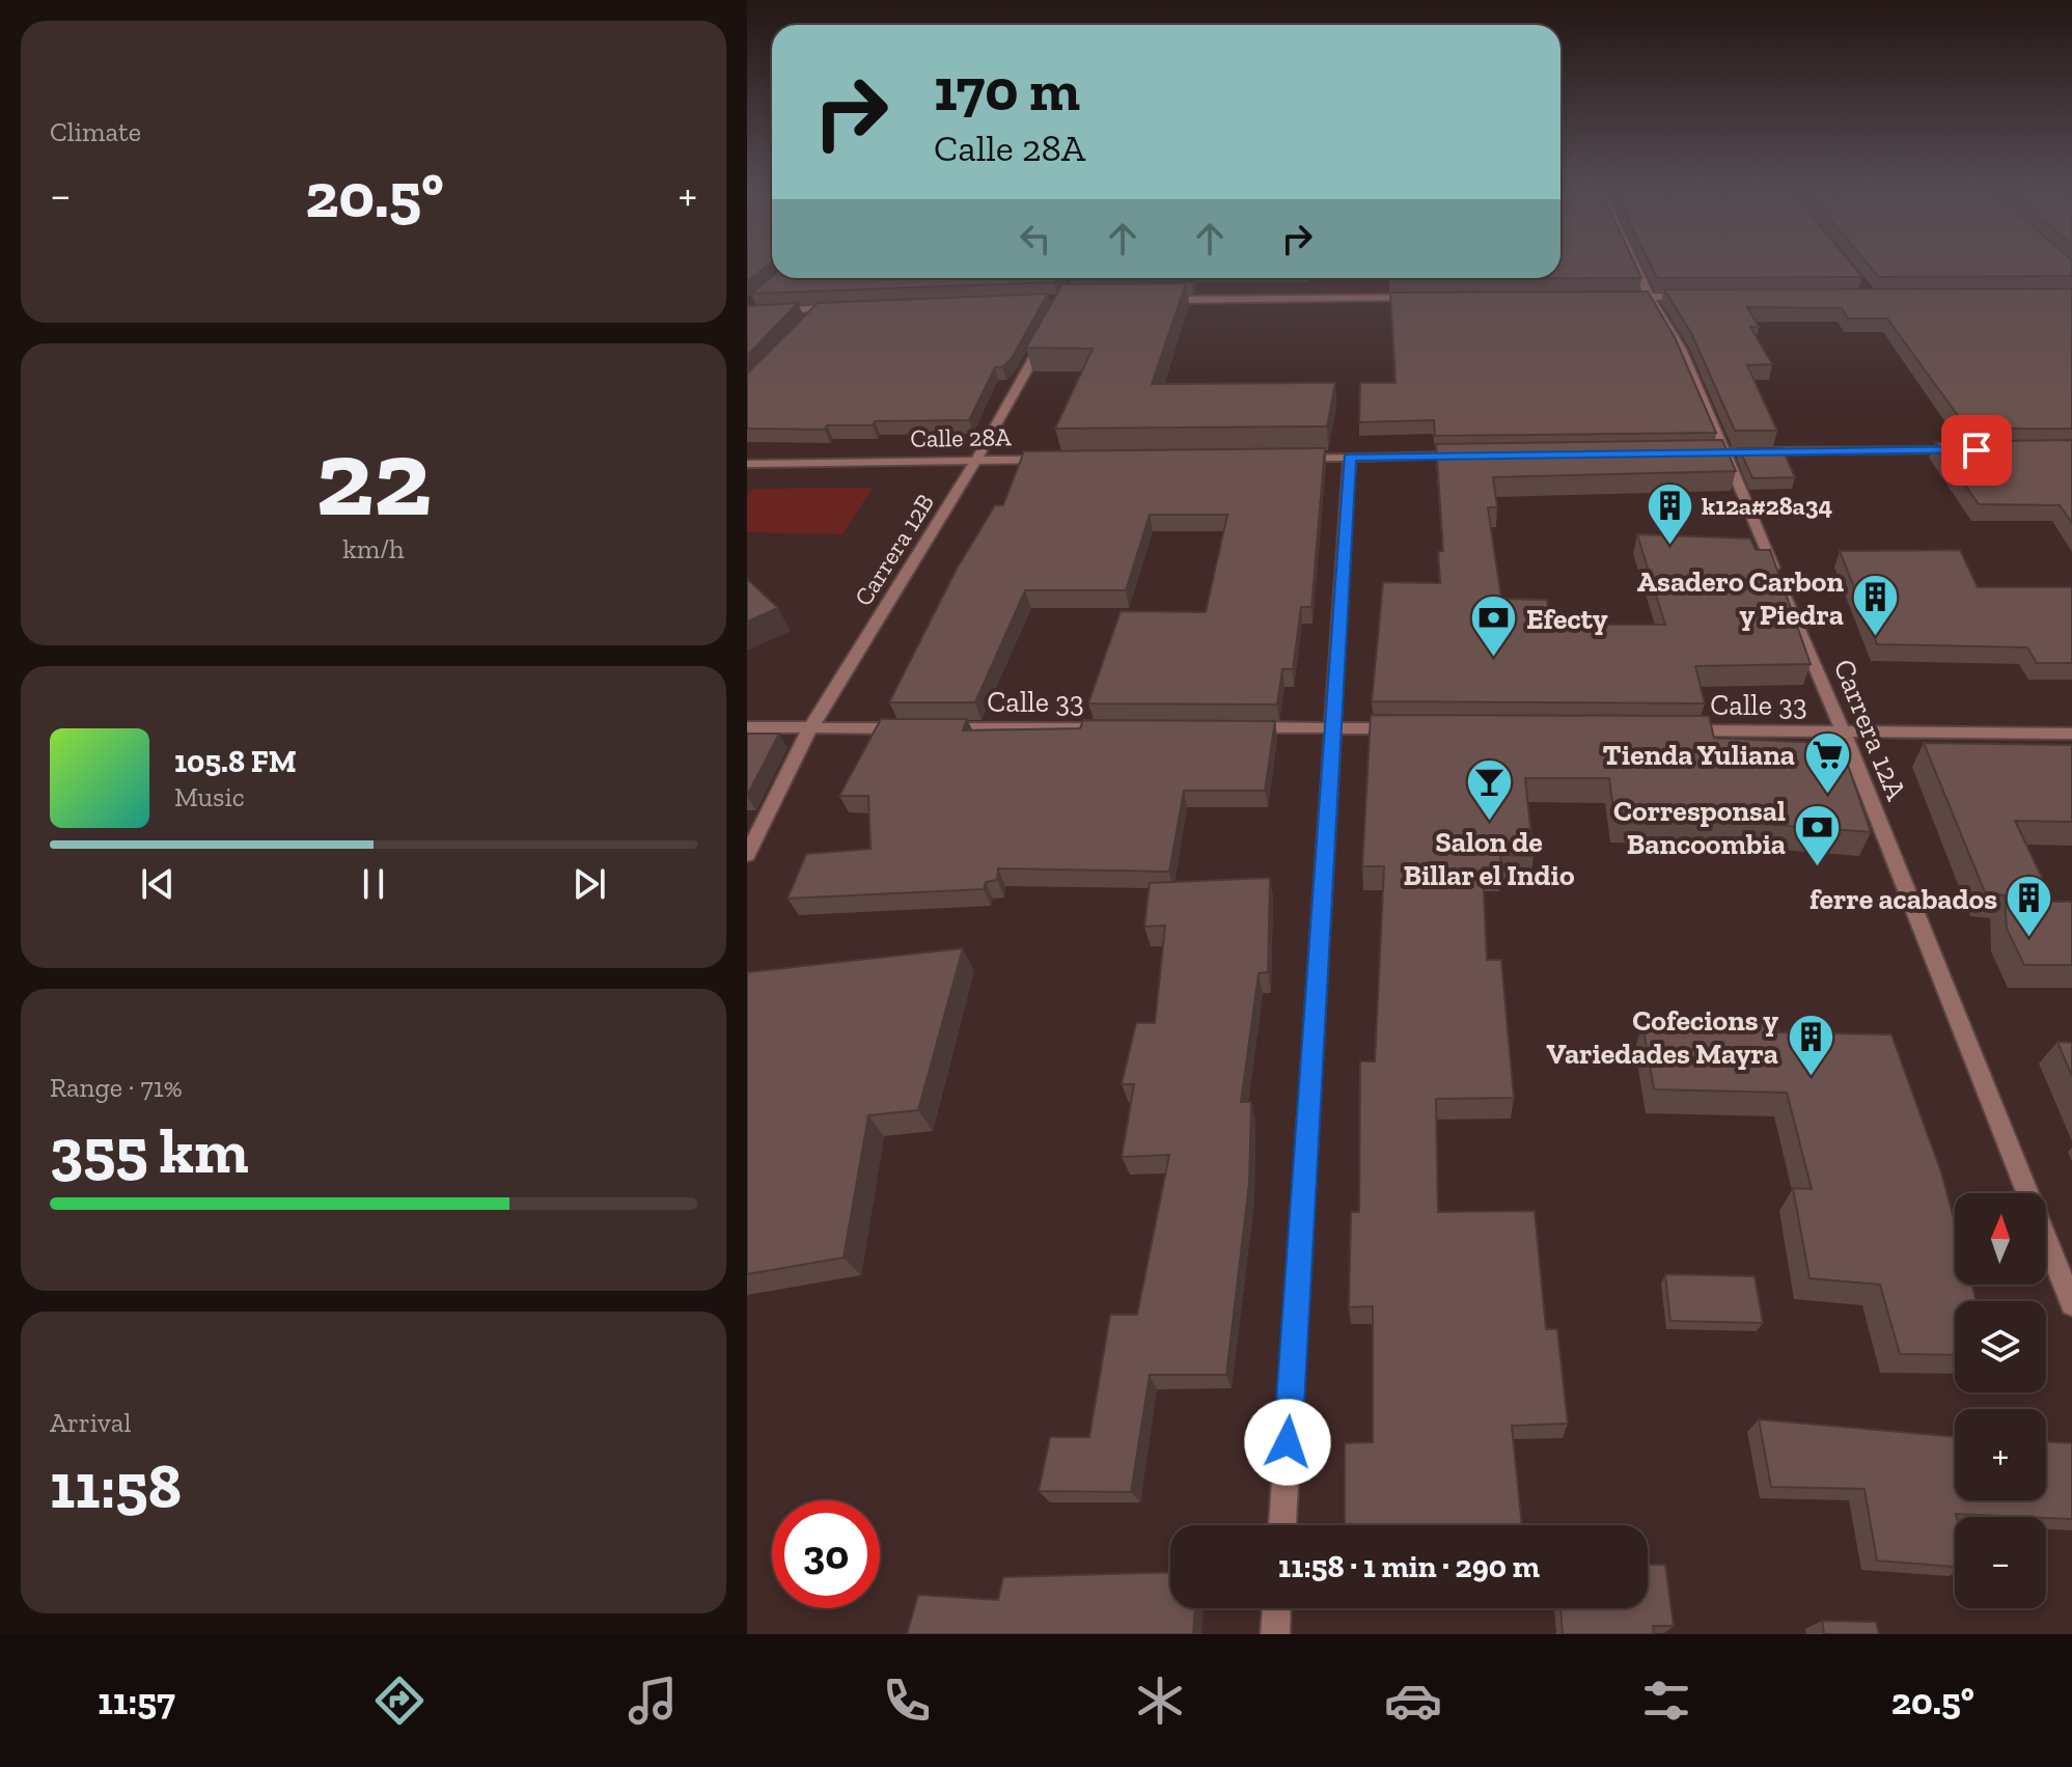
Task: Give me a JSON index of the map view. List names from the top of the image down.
{
  "streets": {
    "street": [
      "Calle 28A",
      "Carrera 12B",
      "Calle 33",
      "Carrera 12A"
    ]
  },
  "crossings": [
    ["Calle 28A", "Carrera 12B"],
    ["Carrera 12B", "Calle 33"],
    ["Calle 33", "Carrera 12A"]
  ],
  "places": {
    "building": [
      "k12a#28a34",
      "Asadero Carbon y Piedra",
      "ferre acabados",
      "Cofecions y Variedades Mayra"
    ],
    "bank": ["Efecty", "Corresponsal Bancoombia"],
    "supermarket": ["Tienda Yuliana"],
    "bar": ["Salon de Billar el Indio"]
  },
  "north": "top",
  "page": {
    "tile": [
      "Climate",
      ["22", "km/h"],
      ["Range · 71%", "355 km"],
      ["Arrival", "11:58"]
    ],
    "turn": ["170 m", "Calle 28A"],
    "heat": ["−", "20.5°", "+"],
    "song": ["105.8 FM", "Music"],
    "map_buttons": ["+", "−"],
    "limit": "30",
    "trip": "11:58 · 1 min · 290 m",
    "tabs": ["11:57", "20.5°"]
  }
}
